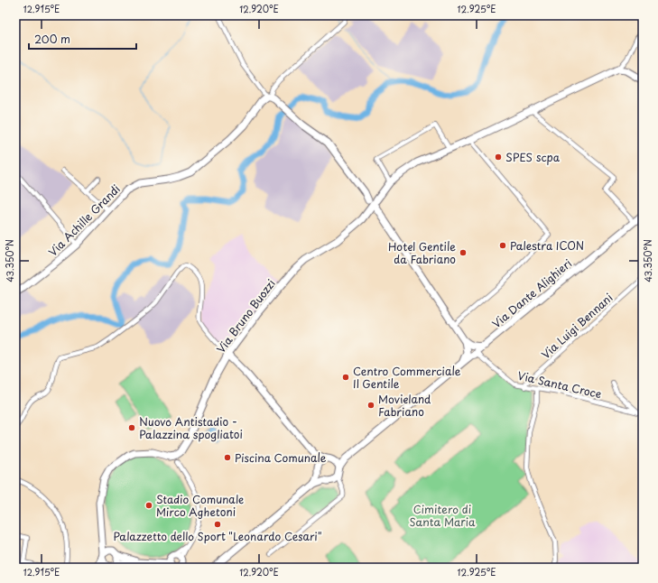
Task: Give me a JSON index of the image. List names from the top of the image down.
{
  "streets": {
    "main road": ["Via Achille Grandi", "Via Dante Alighieri", "Via Bruno Buozzi"],
    "street": ["Via Luigi Bennani", "Via Santa Croce"]
  },
  "crossings": [
    ["Via Dante Alighieri", "Via Santa Croce"],
    ["Via Luigi Bennani", "Via Santa Croce"]
  ],
  "parks": ["Cimitero di Santa Maria"],
  "places": [
    "SPES scpa",
    "Palestra ICON",
    "Hotel Gentile da Fabriano",
    "Centro Commerciale Il Gentile",
    "Movieland Fabriano",
    "Nuovo Antistadio - Palazzina spogliatoi",
    "Piscina Comunale",
    "Stadio Comunale Mirco Aghetoni",
    "Palazzetto dello Sport \"Leonardo Cesari\""
  ],
  "scale_bar": "200 m",
  "coordinates": [
    "12.915°E",
    "12.920°E",
    "12.925°E",
    "43.350°N"
  ]
}
